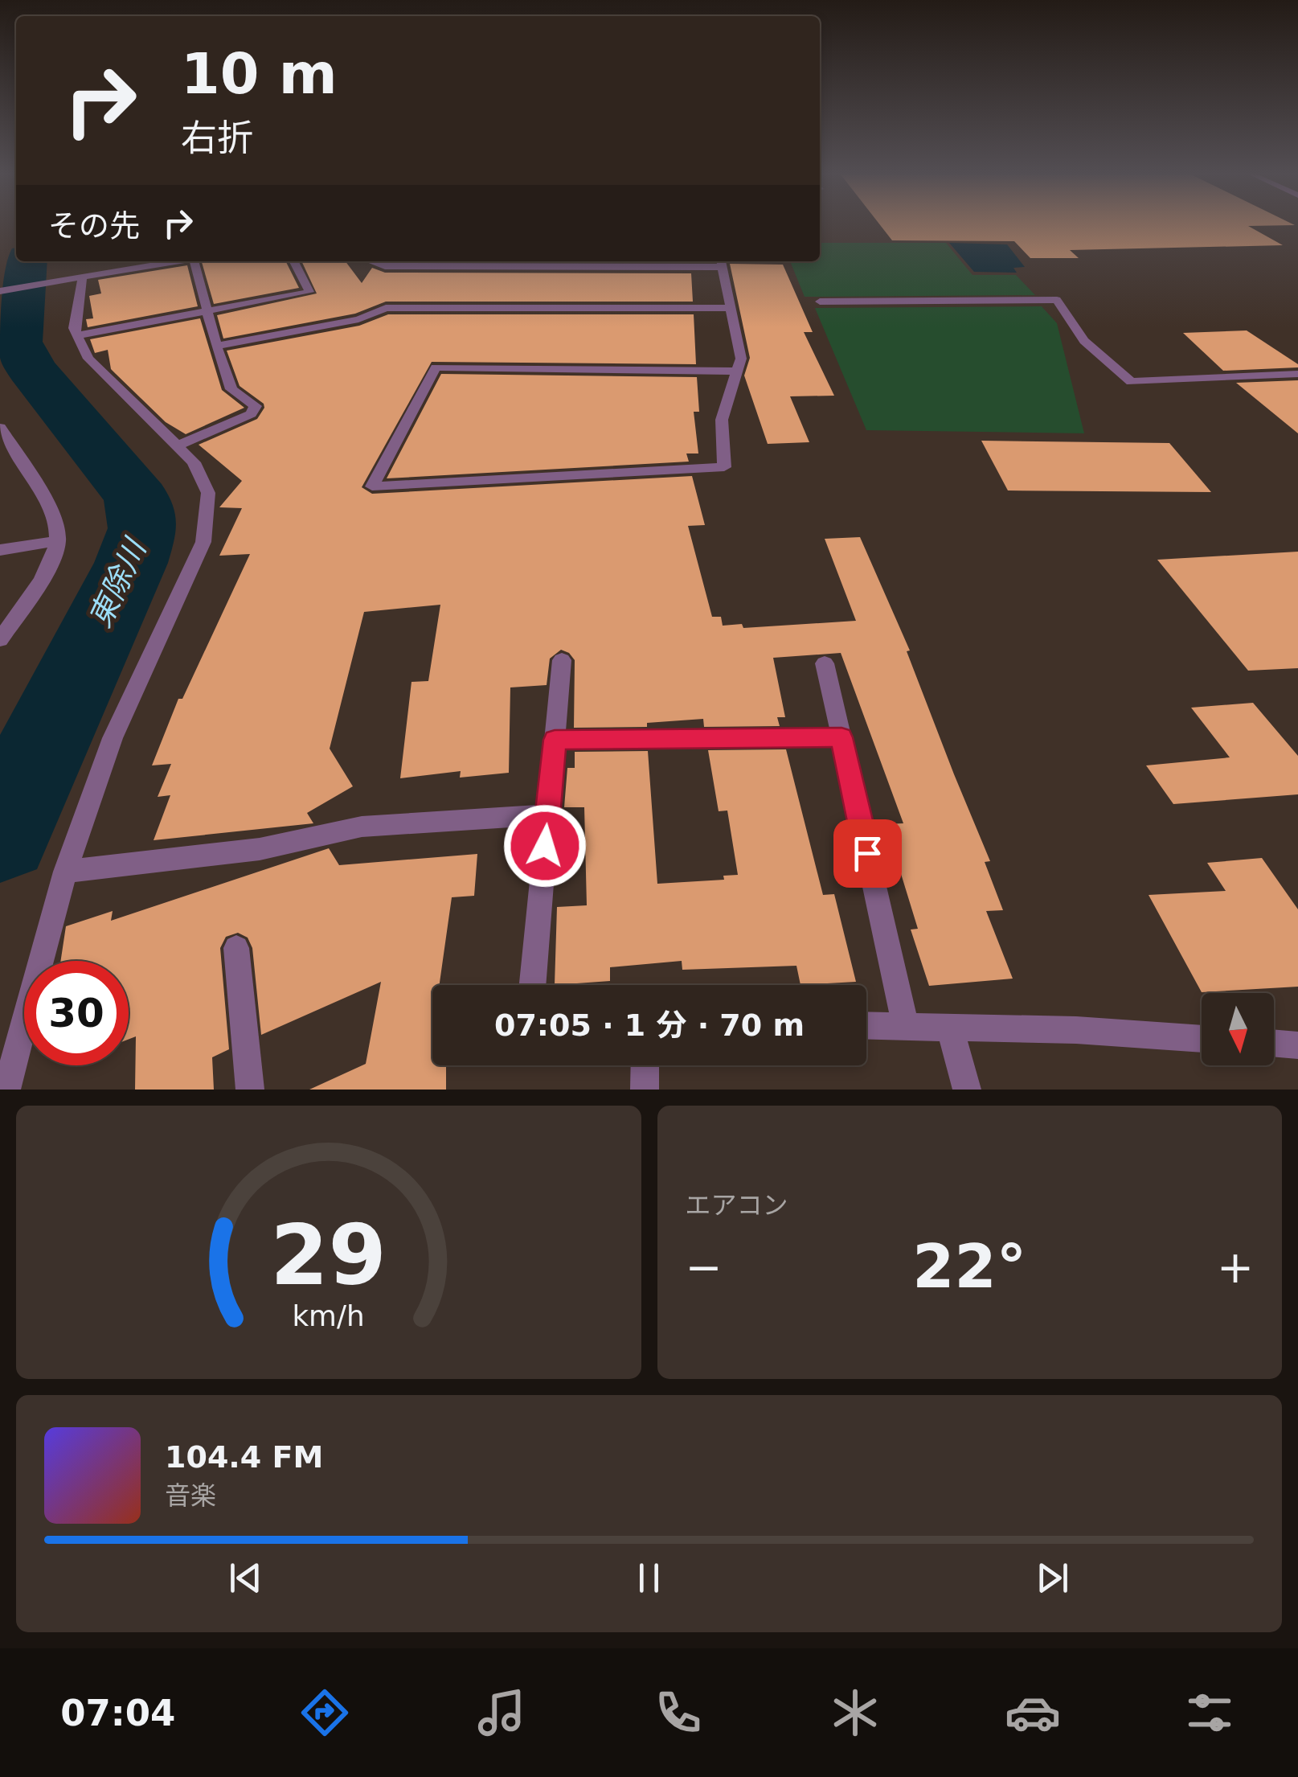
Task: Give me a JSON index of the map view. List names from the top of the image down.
{
  "water": ["東除川"],
  "north": "bottom",
  "page": {
    "turn": ["10 m", "右折"],
    "then": "その先",
    "limit": "30",
    "trip": "07:05 · 1 分 · 70 m",
    "tile": "エアコン",
    "heat": ["−", "22°", "+"],
    "song": ["104.4 FM", "音楽"],
    "tabs": "07:04",
    "gauge": ["29", "km/h"]
  }
}
